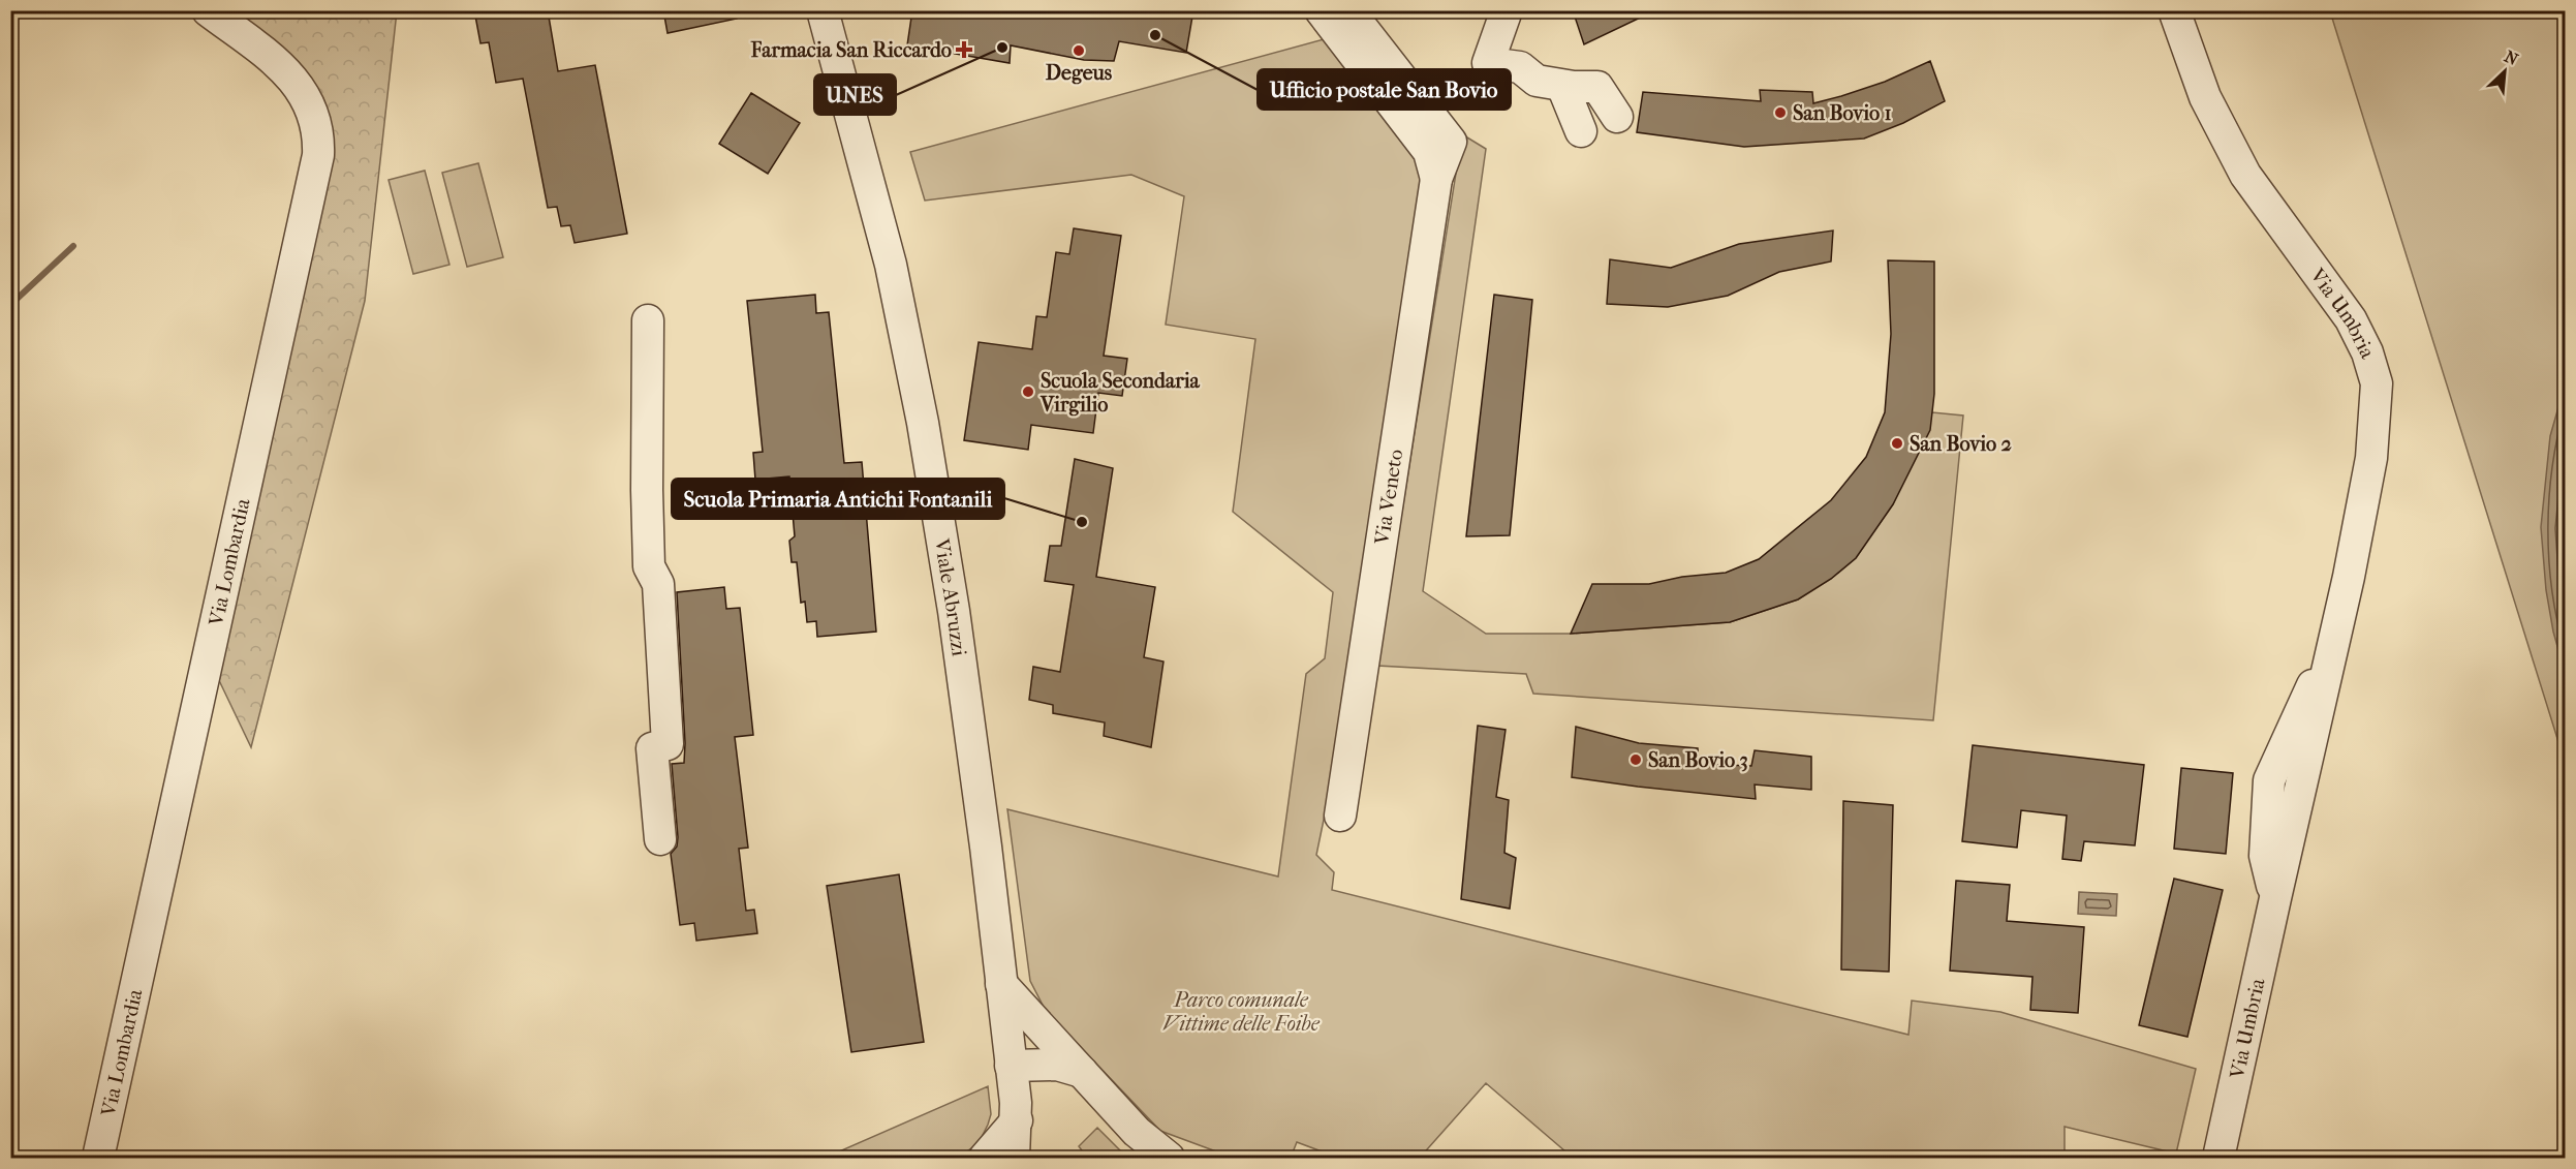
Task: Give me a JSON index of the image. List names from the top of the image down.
{
  "streets": {
    "street": [
      "Via Umbria",
      "Via Veneto",
      "Via Lombardia",
      "Viale Abruzzi"
    ]
  },
  "parks": ["Parco comunale Vittime delle Foibe"],
  "places": {
    "other": [
      "Ufficio postale San Bovio",
      "UNES",
      "Degeus",
      "San Bovio 1",
      "Scuola Secondaria Virgilio",
      "San Bovio 2",
      "Scuola Primaria Antichi Fontanili",
      "San Bovio 3"
    ],
    "health": ["Farmacia San Riccardo"]
  },
  "north": "top right"
}
